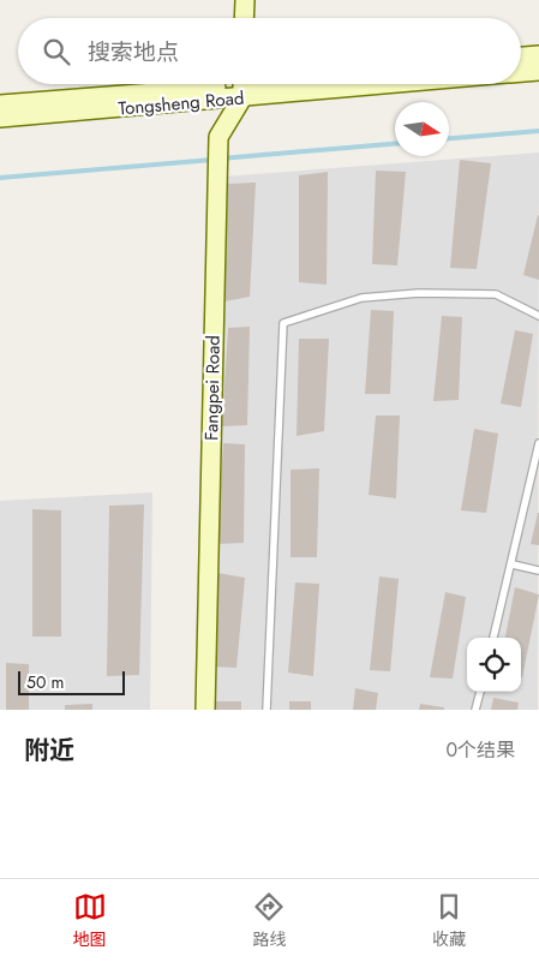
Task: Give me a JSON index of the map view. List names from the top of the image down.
{
  "streets": {
    "street": ["Tongsheng Road", "Fangpei Road"]
  },
  "crossings": [
    ["Tongsheng Road", "Fangpei Road"]
  ],
  "scale_bar": "50 m",
  "north": "right",
  "page": {
    "search": "搜索地点",
    "scale": "50 m",
    "heading": ["附近", "0个结果"],
    "nav": ["地图", "路线", "收藏"]
  }
}
